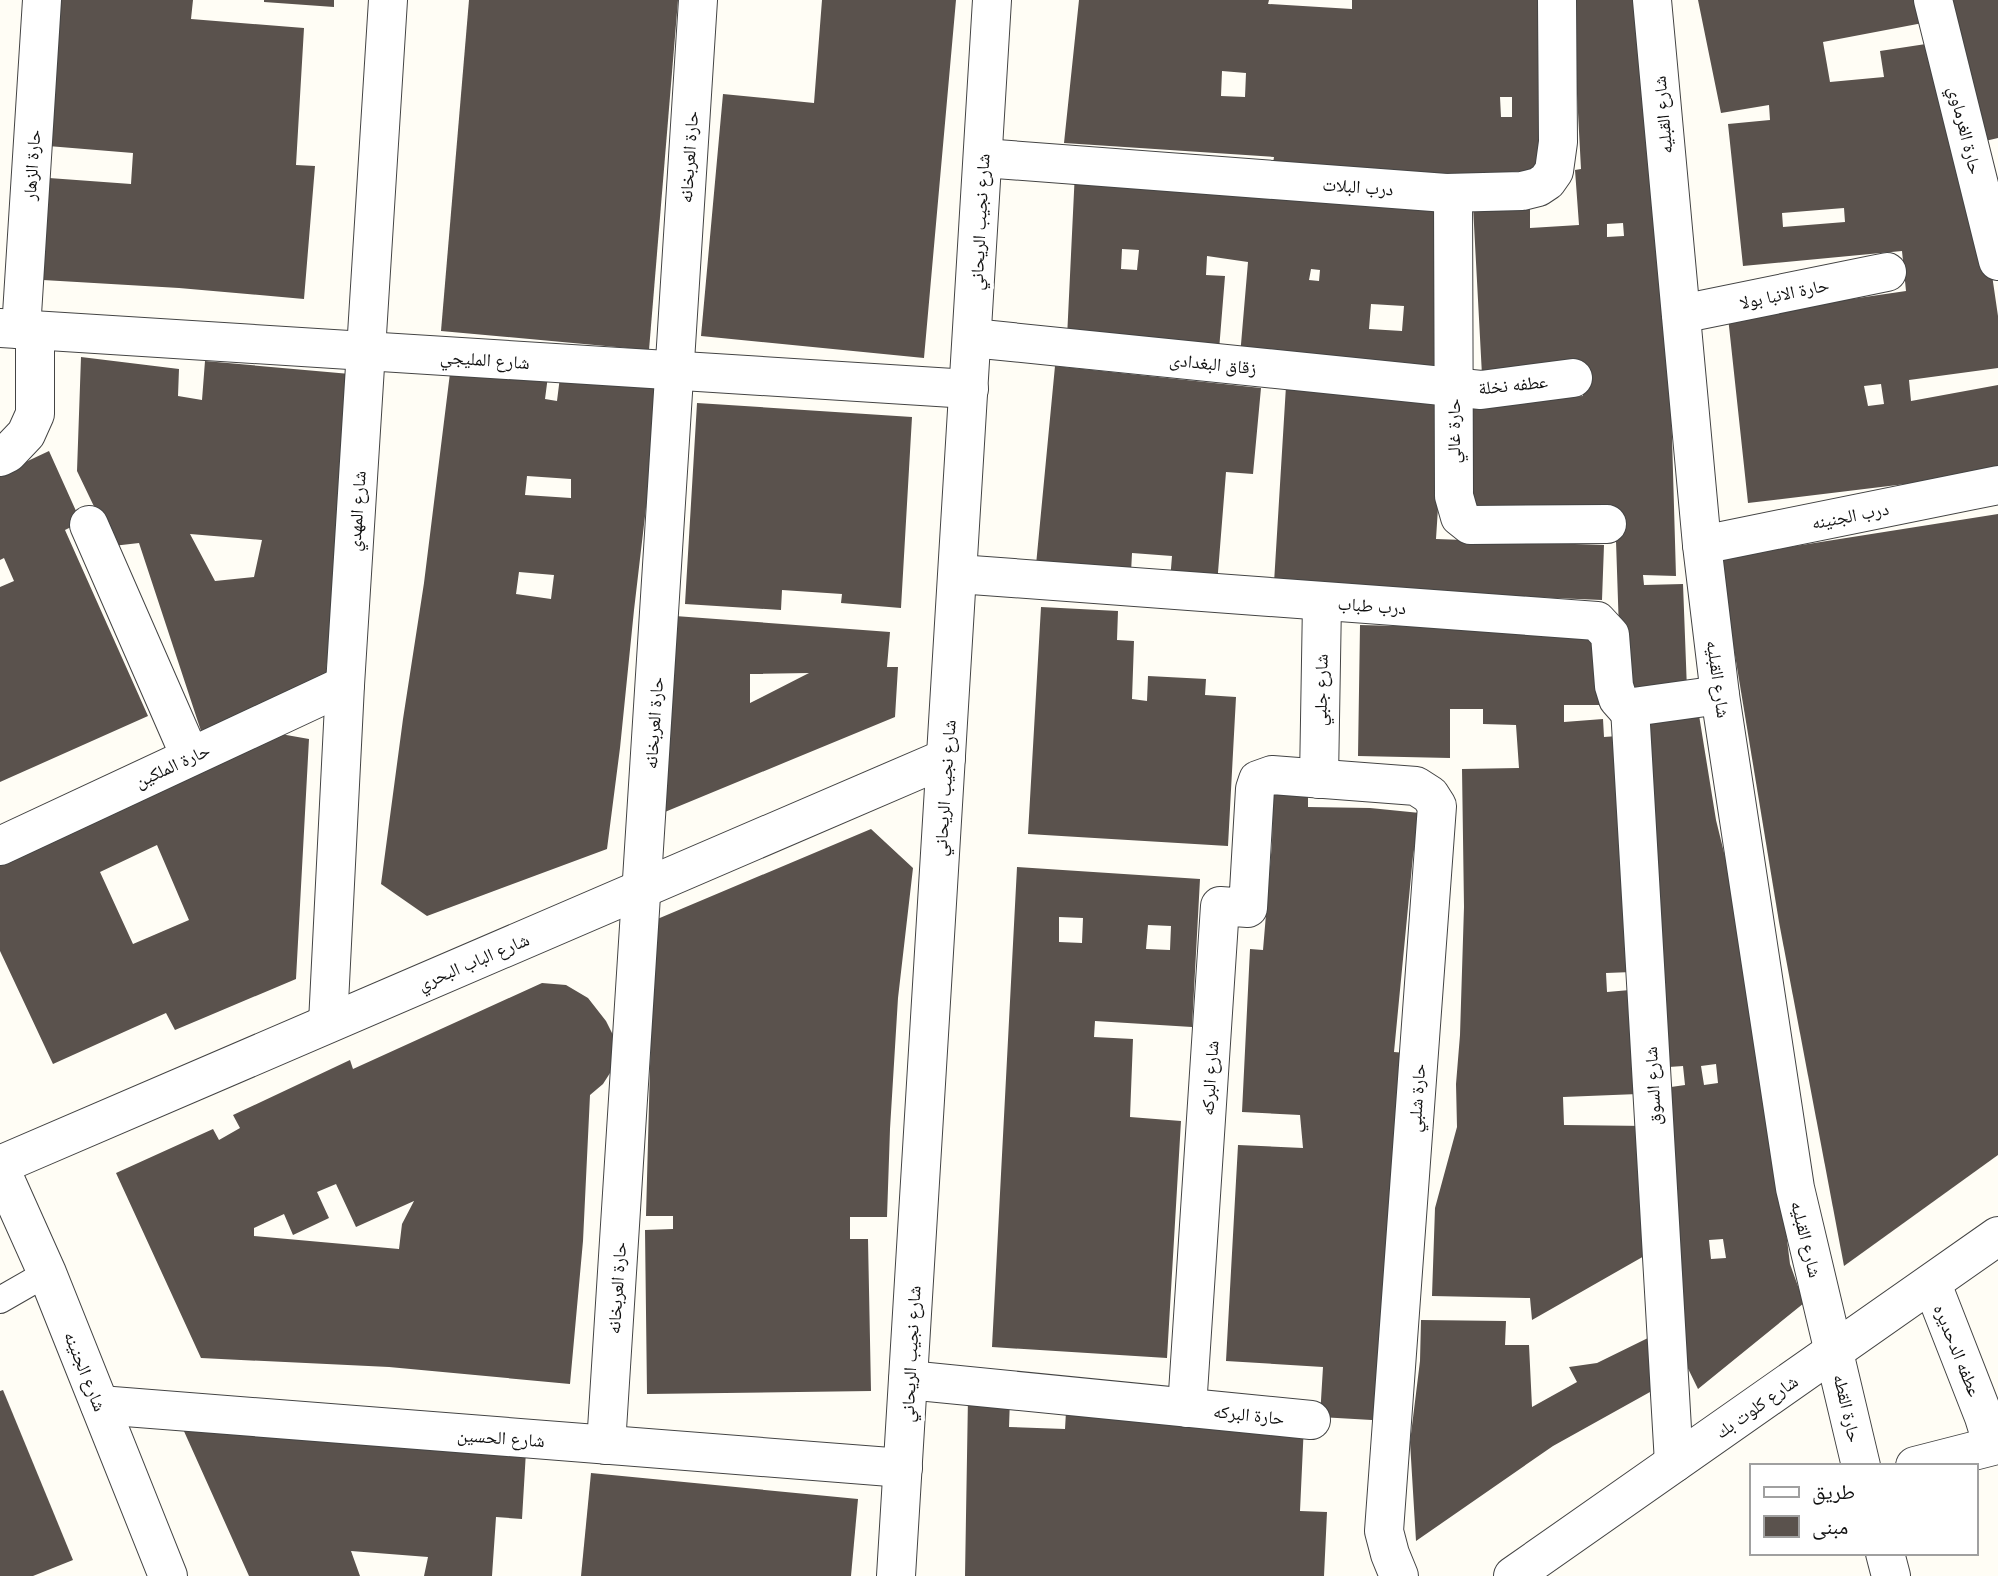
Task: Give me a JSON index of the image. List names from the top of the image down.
{
  "streets": {
    "street": [
      "شارع القبليه",
      "حارة الغرماوي",
      "حارة العربخانه",
      "حارة الزهار",
      "درب البلات",
      "شارع نجيب الريحاني",
      "حارة الانبا بولا",
      "شارع المليجي",
      "زقاق البغدادى",
      "عطفه نخلة",
      "حارة غالي",
      "شارع المهدي",
      "درب الجنينه",
      "درب طباب",
      "شارع جلبي",
      "حارة الملكين",
      "شارع الباب البحري",
      "شارع البركه",
      "شارع السوق",
      "حارة شلبي",
      "عطفه الدحديره",
      "شارع الجنينه",
      "شارع كلوت بك",
      "حارة القطه",
      "حارة البركه",
      "شارع الحسين"
    ]
  },
  "crossings": [
    ["شارع القبليه", "حارة الانبا بولا"],
    ["شارع القبليه", "درب الجنينه"],
    ["شارع القبليه", "شارع كلوت بك"],
    ["شارع القبليه", "حارة القطه"],
    ["حارة العربخانه", "شارع المليجي"],
    ["حارة العربخانه", "شارع الباب البحري"],
    ["حارة العربخانه", "شارع الحسين"],
    ["حارة الزهار", "شارع المليجي"],
    ["درب البلات", "شارع نجيب الريحاني"],
    ["درب البلات", "حارة غالي"],
    ["شارع نجيب الريحاني", "شارع المليجي"],
    ["شارع نجيب الريحاني", "زقاق البغدادى"],
    ["شارع نجيب الريحاني", "درب طباب"],
    ["شارع نجيب الريحاني", "شارع الباب البحري"],
    ["شارع نجيب الريحاني", "حارة البركه"],
    ["شارع نجيب الريحاني", "شارع الحسين"],
    ["شارع المليجي", "شارع المهدي"],
    ["زقاق البغدادى", "عطفه نخلة"],
    ["زقاق البغدادى", "حارة غالي"],
    ["عطفه نخلة", "حارة غالي"],
    ["شارع المهدي", "حارة الملكين"],
    ["شارع المهدي", "شارع الباب البحري"],
    ["درب طباب", "شارع جلبي"],
    ["درب طباب", "شارع السوق"],
    ["شارع جلبي", "حارة شلبي"],
    ["شارع الباب البحري", "شارع الجنينه"],
    ["شارع البركه", "حارة شلبي"],
    ["شارع البركه", "حارة البركه"],
    ["شارع السوق", "شارع كلوت بك"],
    ["عطفه الدحديره", "شارع كلوت بك"],
    ["شارع الجنينه", "شارع الحسين"],
    ["شارع كلوت بك", "حارة القطه"]
  ],
  "legend": ["طريق", "مبنى"]
}
